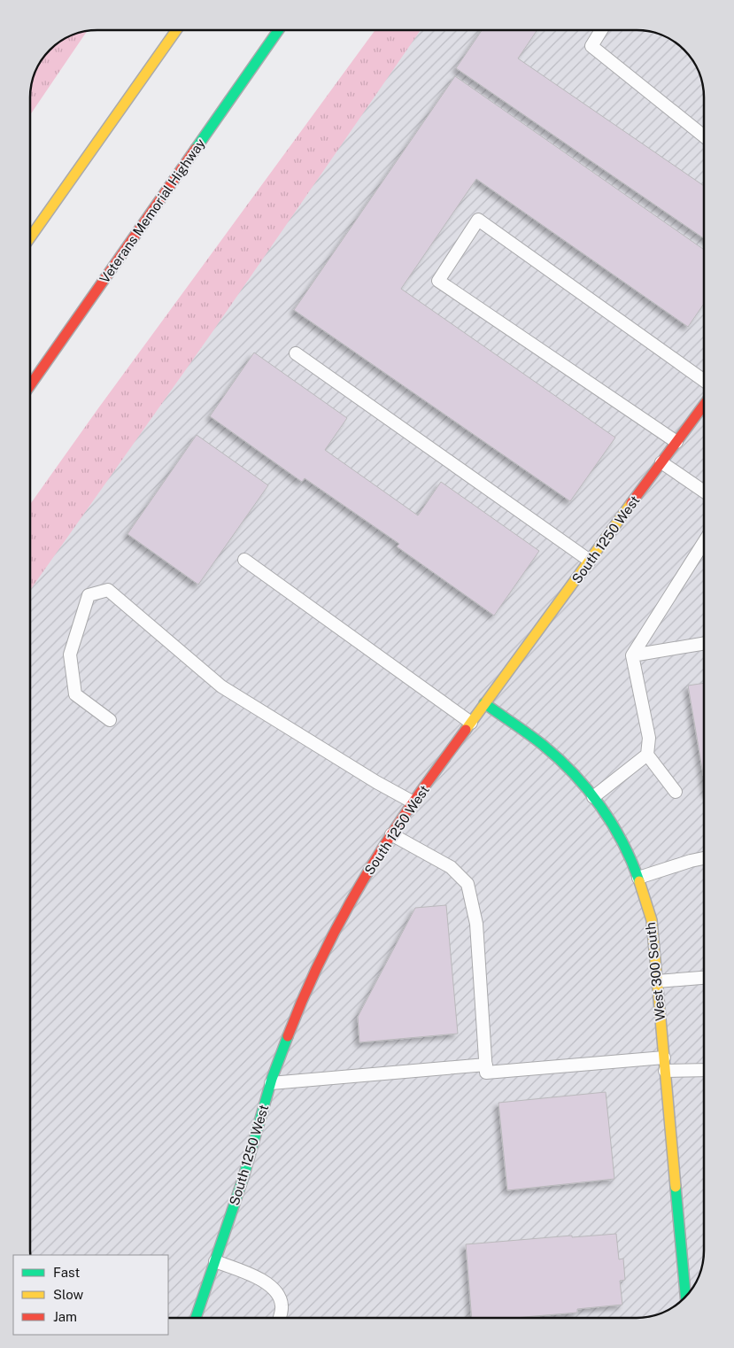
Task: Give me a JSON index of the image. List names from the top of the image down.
{
  "streets": {
    "main road": ["Veterans Memorial Highway", "South 1250 West", "West 300 South"]
  },
  "crossings": [
    ["South 1250 West", "West 300 South"]
  ],
  "legend": ["Fast", "Slow", "Jam"]
}
